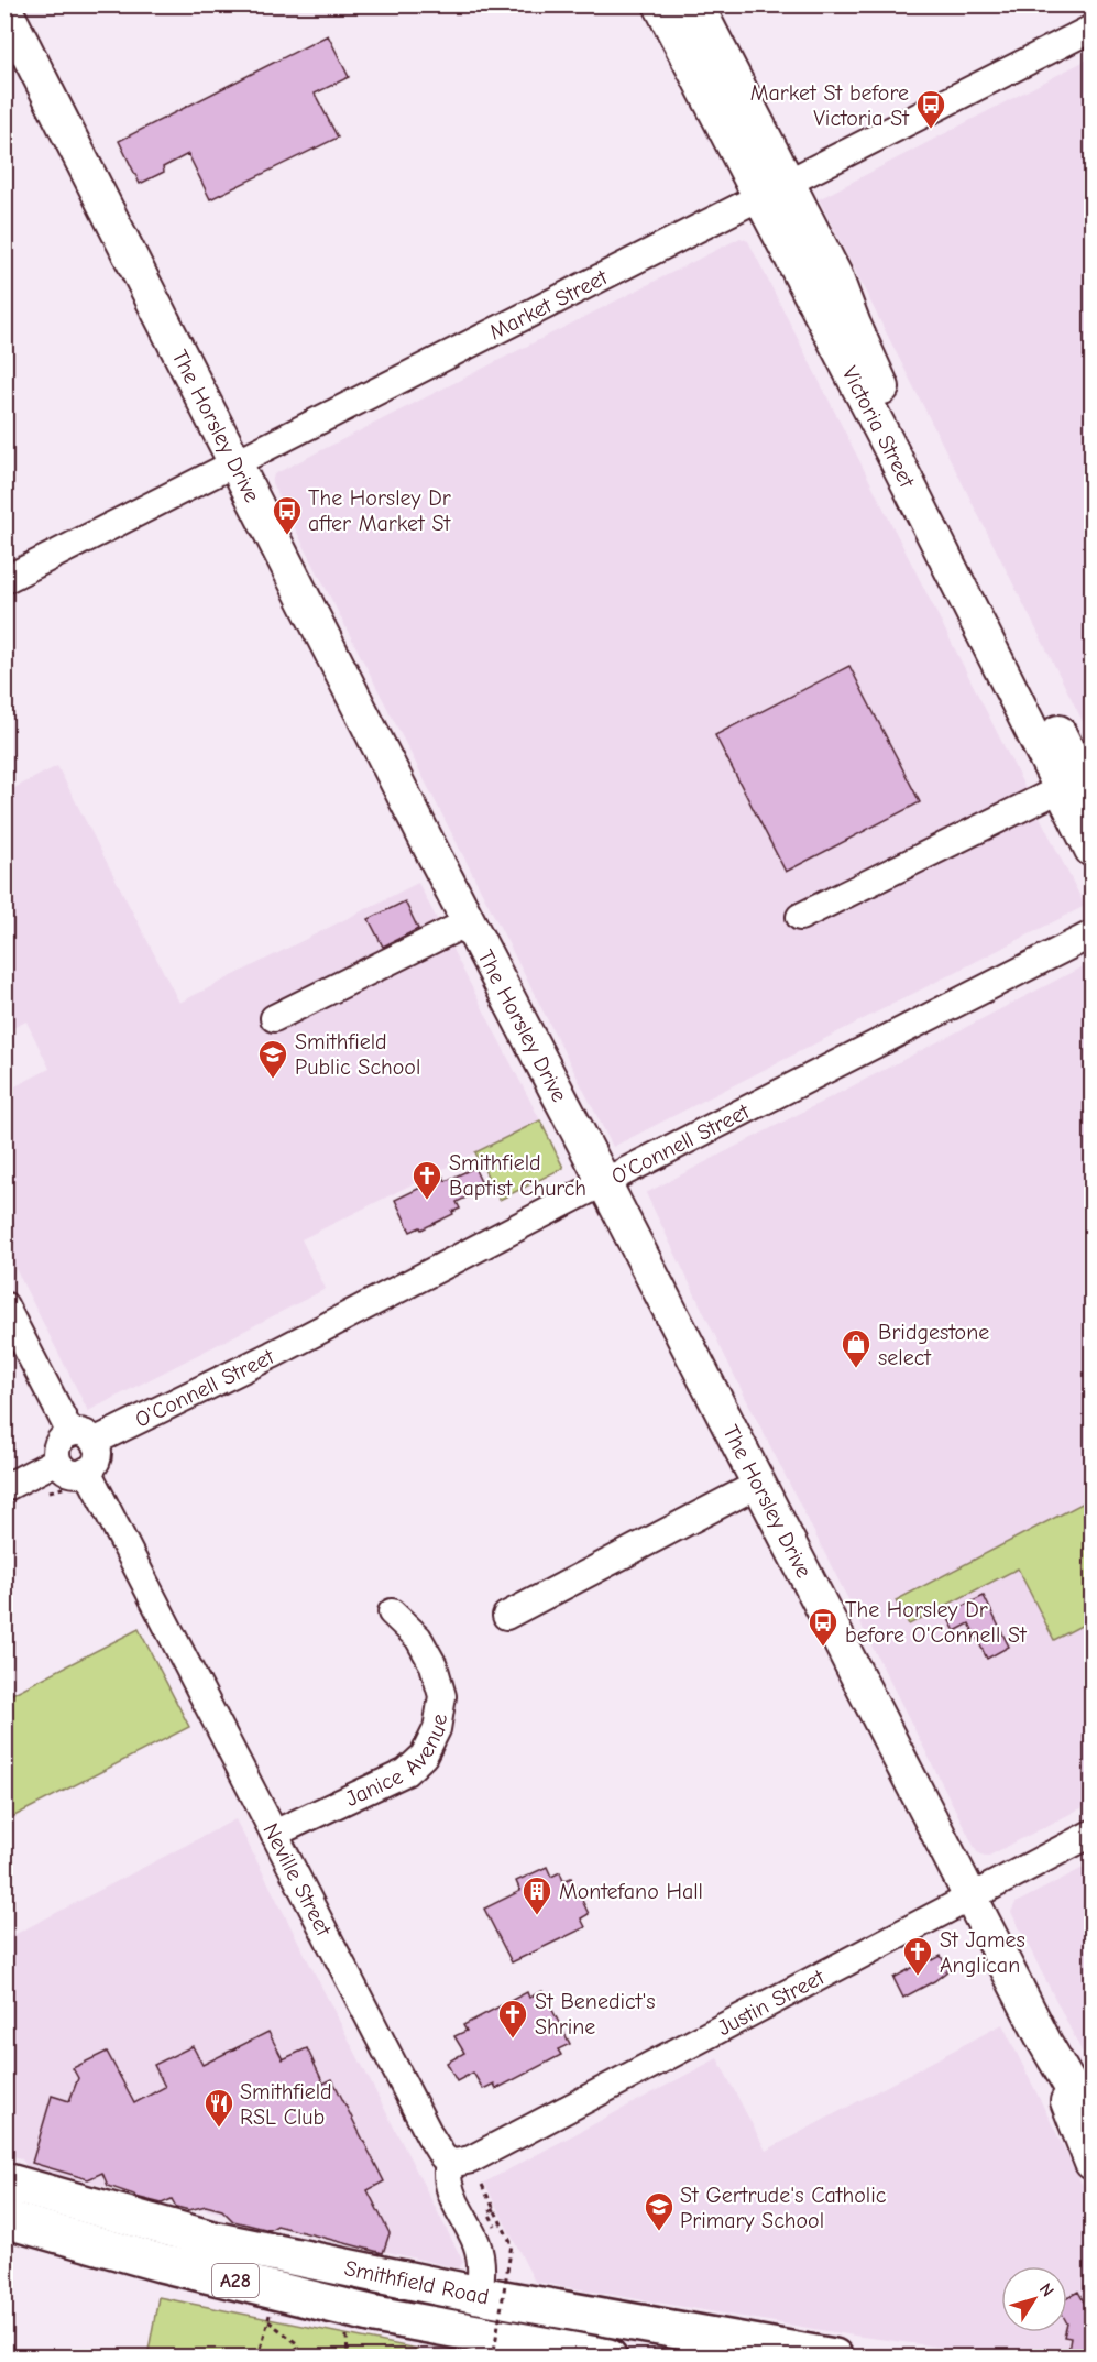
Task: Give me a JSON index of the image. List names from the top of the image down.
{
  "streets": {
    "highway": ["A28", "Smithfield Road"],
    "main road": ["Victoria Street", "The Horsley Drive"],
    "street": [
      "Market Street",
      "O'Connell Street",
      "Janice Avenue",
      "Neville Street",
      "Justin Street"
    ]
  },
  "crossings": [
    ["Market Street", "Victoria Street"],
    ["Market Street", "The Horsley Drive"],
    ["The Horsley Drive", "O'Connell Street"],
    ["The Horsley Drive", "Justin Street"],
    ["Janice Avenue", "Neville Street"],
    ["Neville Street", "Justin Street"]
  ],
  "places": {
    "bus stop": ["Market St before Victoria St", "The Horsley Dr after Market St", "The Horsley Dr before O'Connell St"],
    "school or university": ["Smithfield Public School", "St Gertrude's Catholic Primary School"],
    "church": ["Smithfield Baptist Church", "St James Anglican", "St Benedict's Shrine"],
    "shop": ["Bridgestone select"],
    "building": ["Montefano Hall"],
    "restaurant": ["Smithfield RSL Club"]
  },
  "north": "top right"
}
